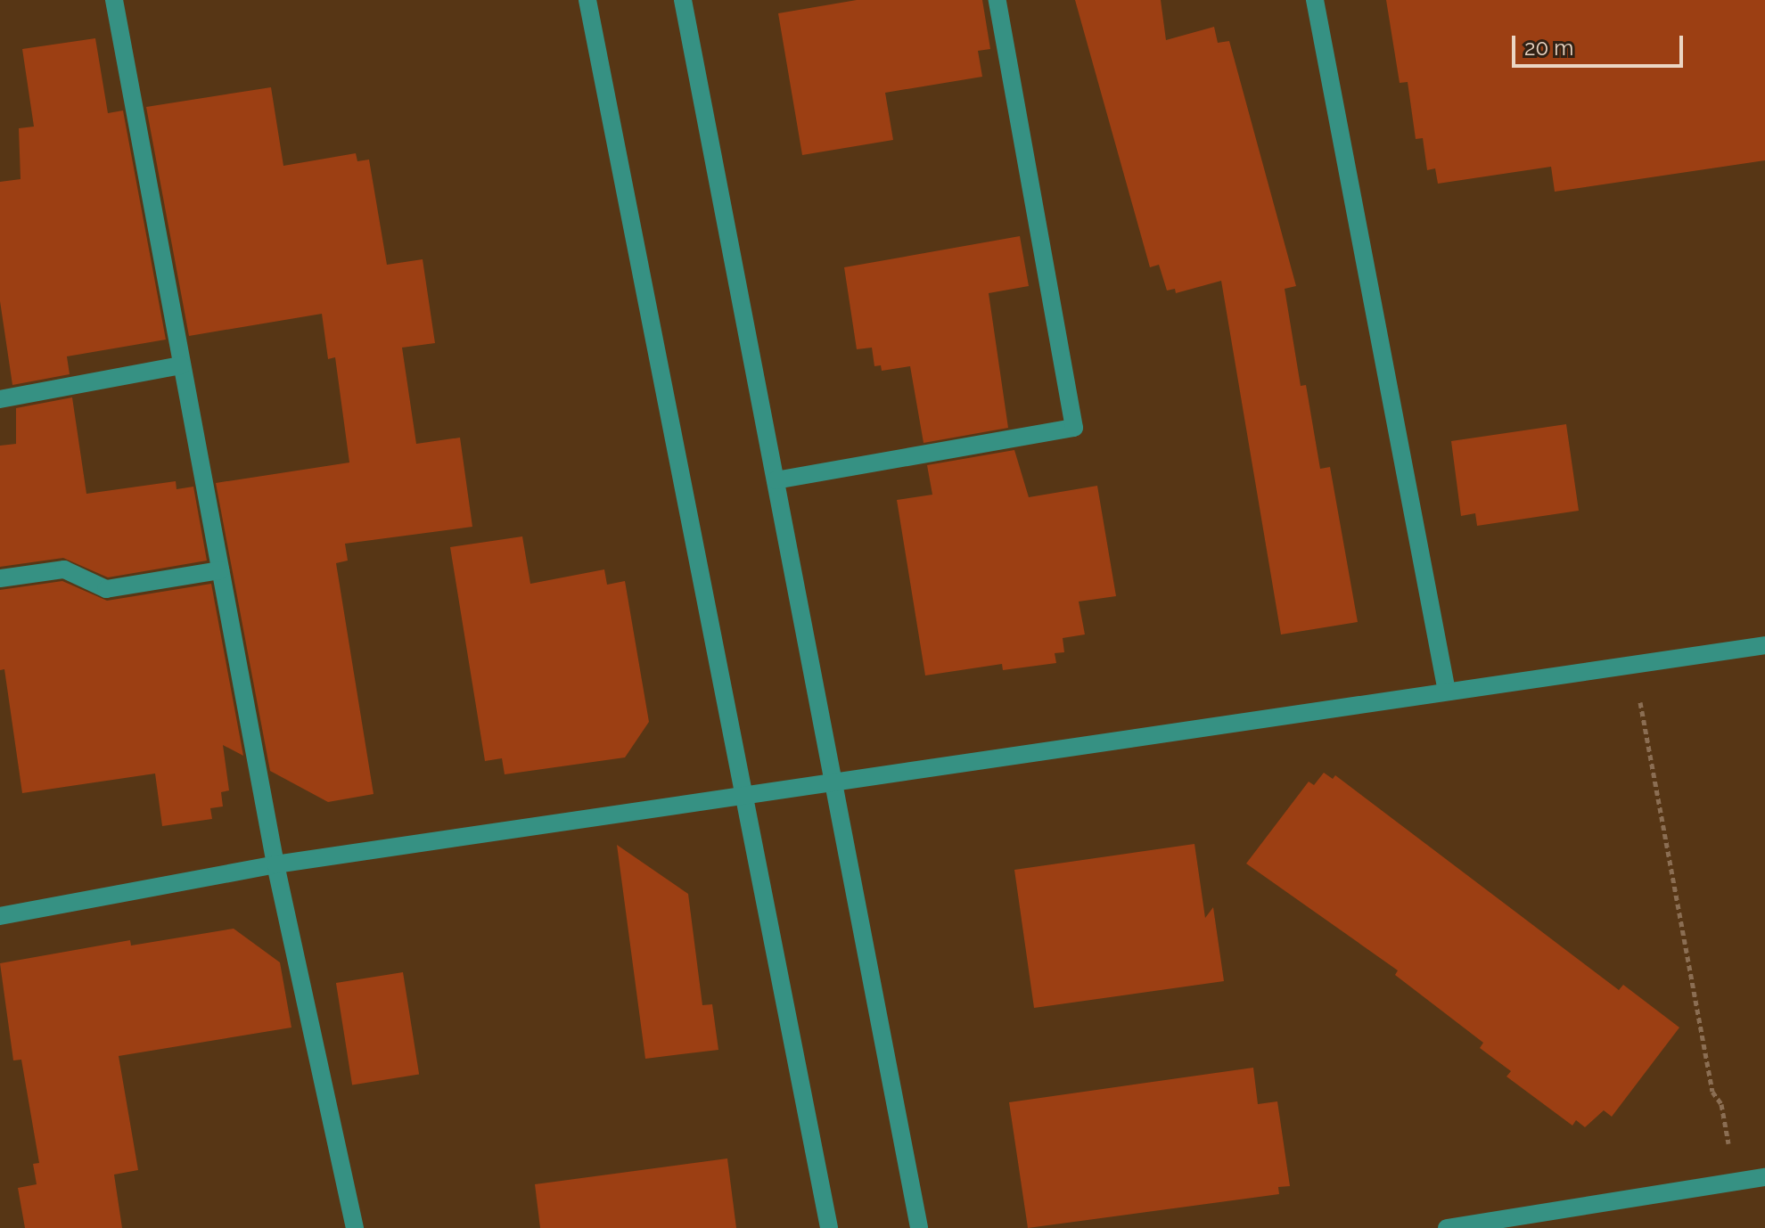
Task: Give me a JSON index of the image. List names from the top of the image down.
{
  "scale_bar": "20 m"
}
